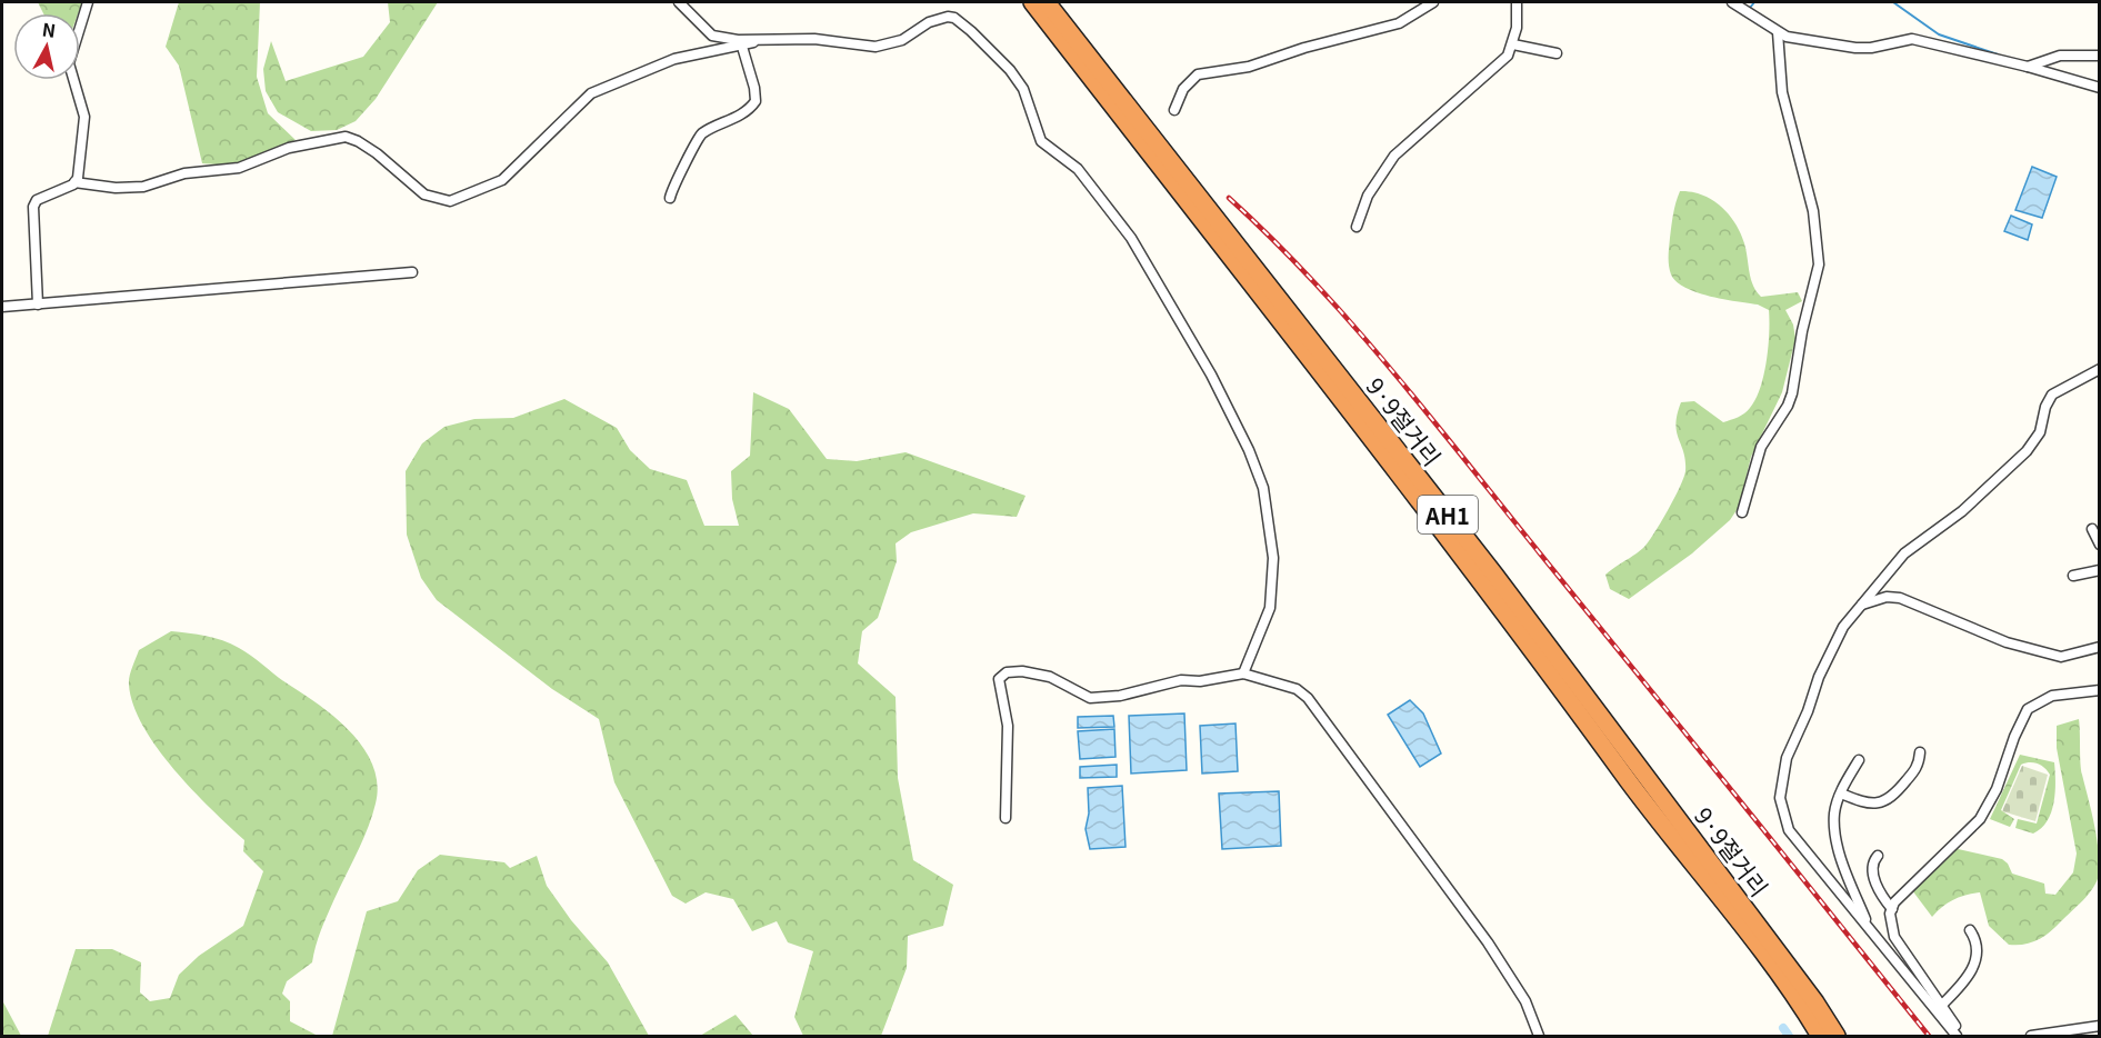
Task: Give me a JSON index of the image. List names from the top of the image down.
{
  "streets": {
    "highway": ["9·9절거리", "AH1"]
  },
  "north": "top"
}
